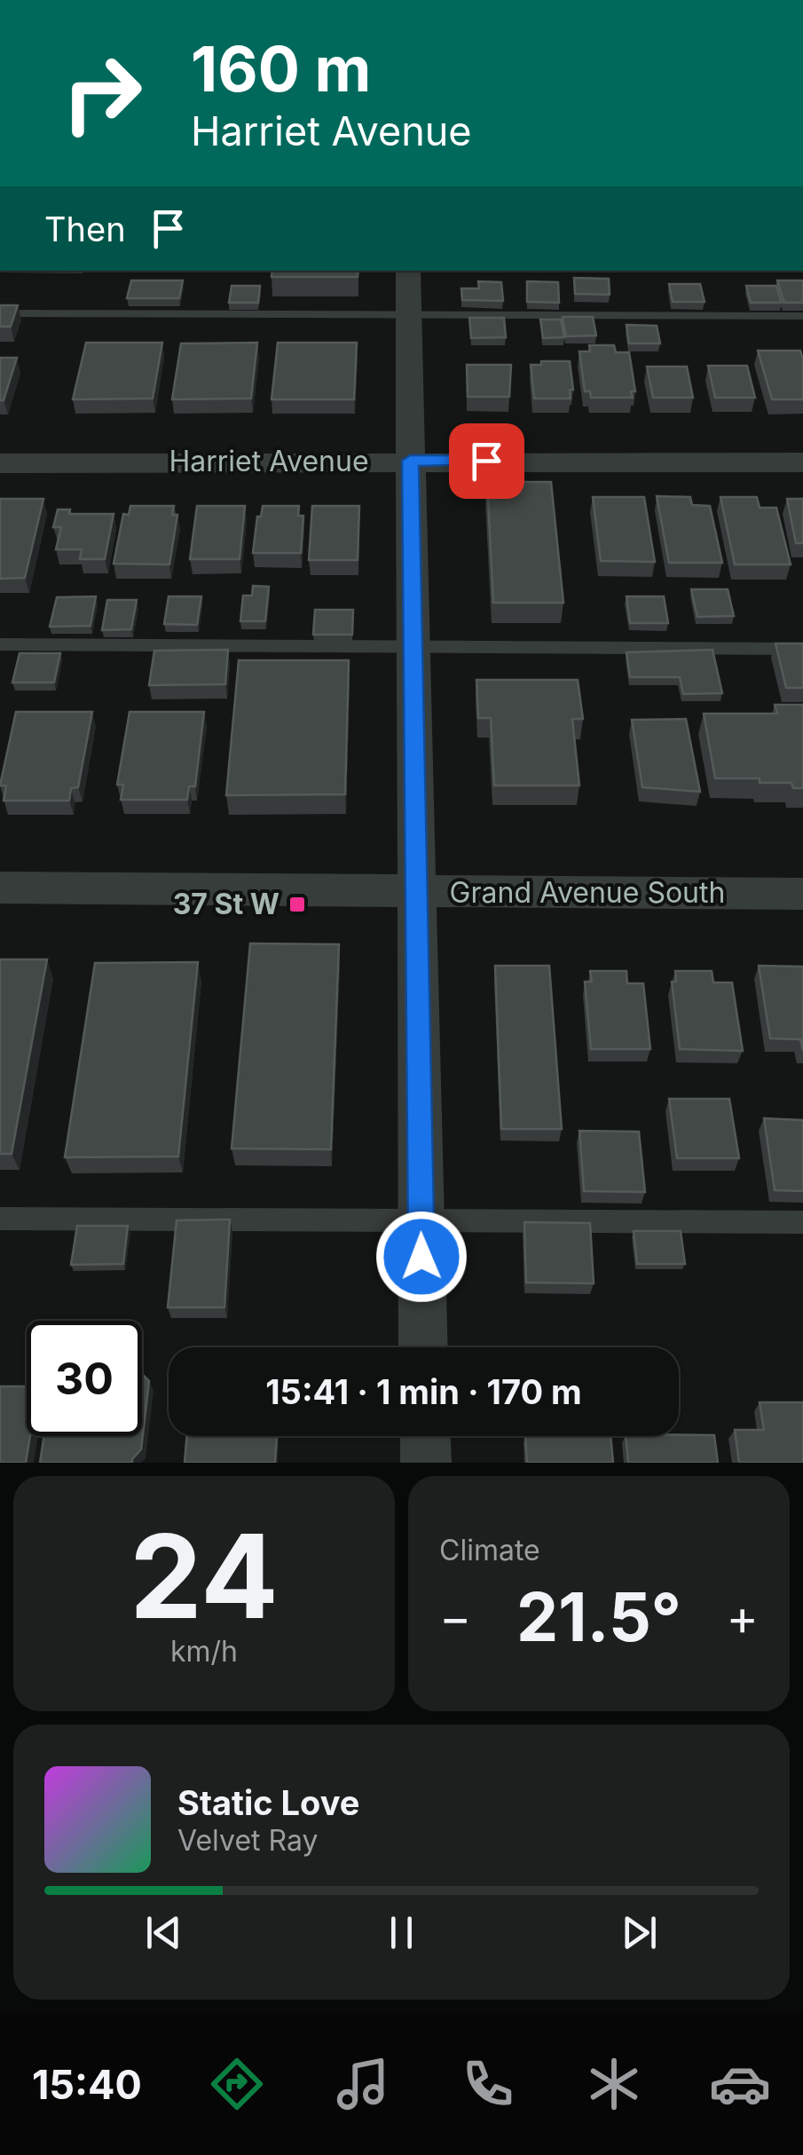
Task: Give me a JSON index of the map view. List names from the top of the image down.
{
  "streets": {
    "street": ["Harriet Avenue", "Grand Avenue South"]
  },
  "places": {
    "transit": ["37 St W"]
  },
  "page": {
    "turn": ["160 m", "Harriet Avenue"],
    "then": "Then",
    "limit": "30",
    "trip": "15:41 · 1 min · 170 m",
    "tile": [
      ["24", "km/h"],
      "Climate"
    ],
    "heat": ["−", "21.5°", "+"],
    "song": ["Static Love", "Velvet Ray"],
    "tabs": "15:40"
  }
}
